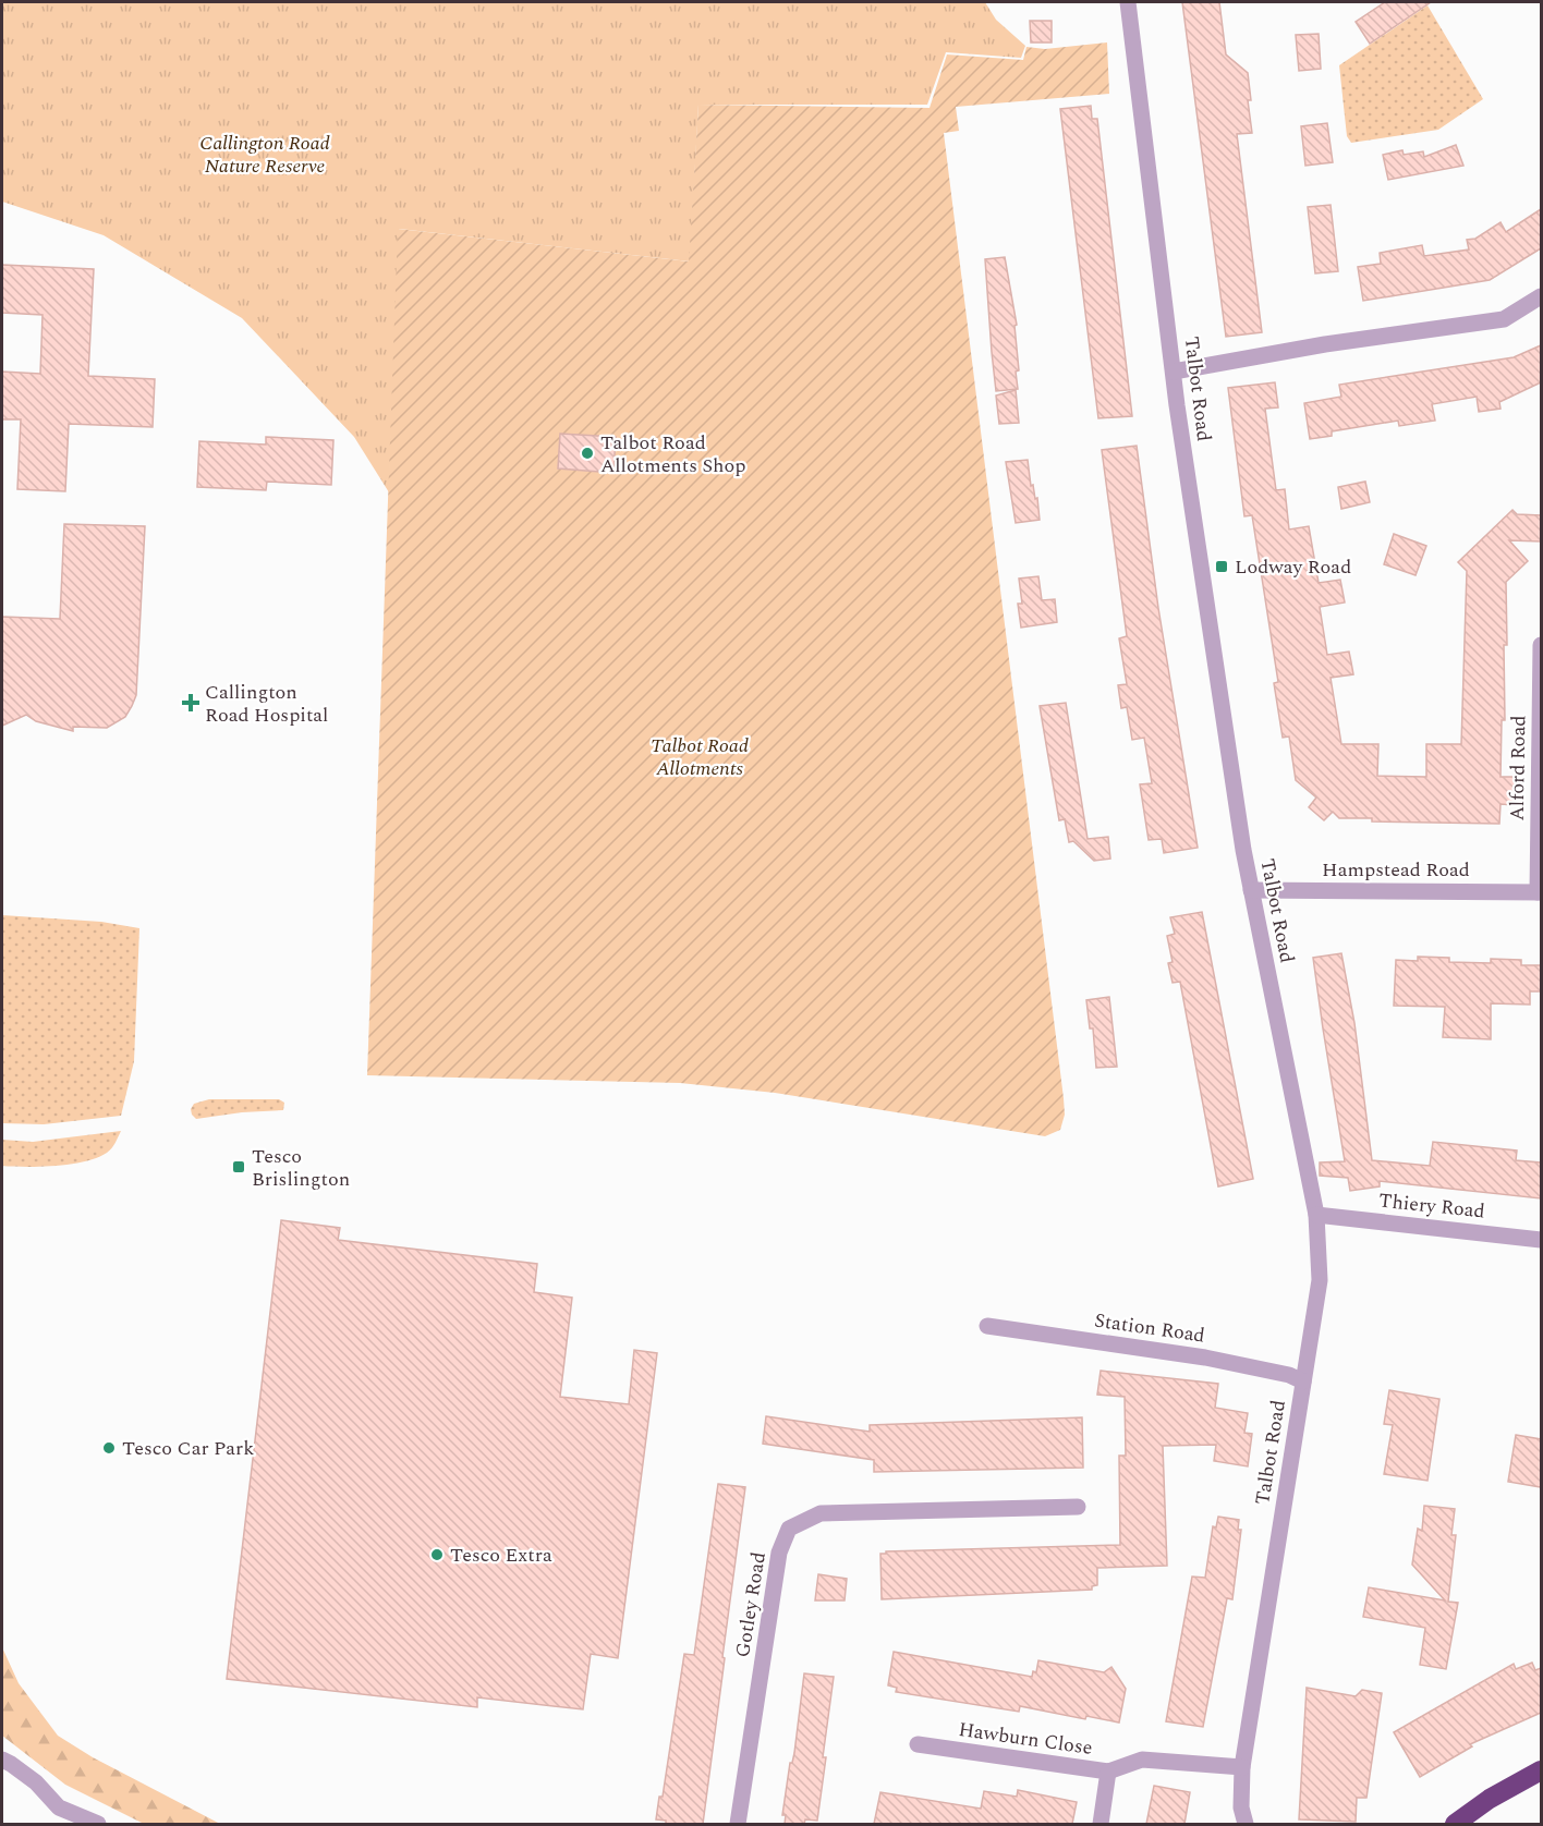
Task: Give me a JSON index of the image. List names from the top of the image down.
{
  "streets": {
    "street": [
      "Talbot Road",
      "Alford Road",
      "Hampstead Road",
      "Thiery Road",
      "Station Road",
      "Gotley Road",
      "Hawburn Close"
    ]
  },
  "crossings": [
    ["Talbot Road", "Hampstead Road"],
    ["Talbot Road", "Thiery Road"],
    ["Talbot Road", "Station Road"],
    ["Talbot Road", "Hawburn Close"],
    ["Alford Road", "Hampstead Road"]
  ],
  "parks": ["Callington Road Nature Reserve", "Talbot Road Allotments"],
  "places": {
    "other": ["Talbot Road Allotments Shop", "Tesco Car Park", "Tesco Extra"],
    "transit": ["Lodway Road", "Tesco Brislington"],
    "health": ["Callington Road Hospital"]
  }
}
